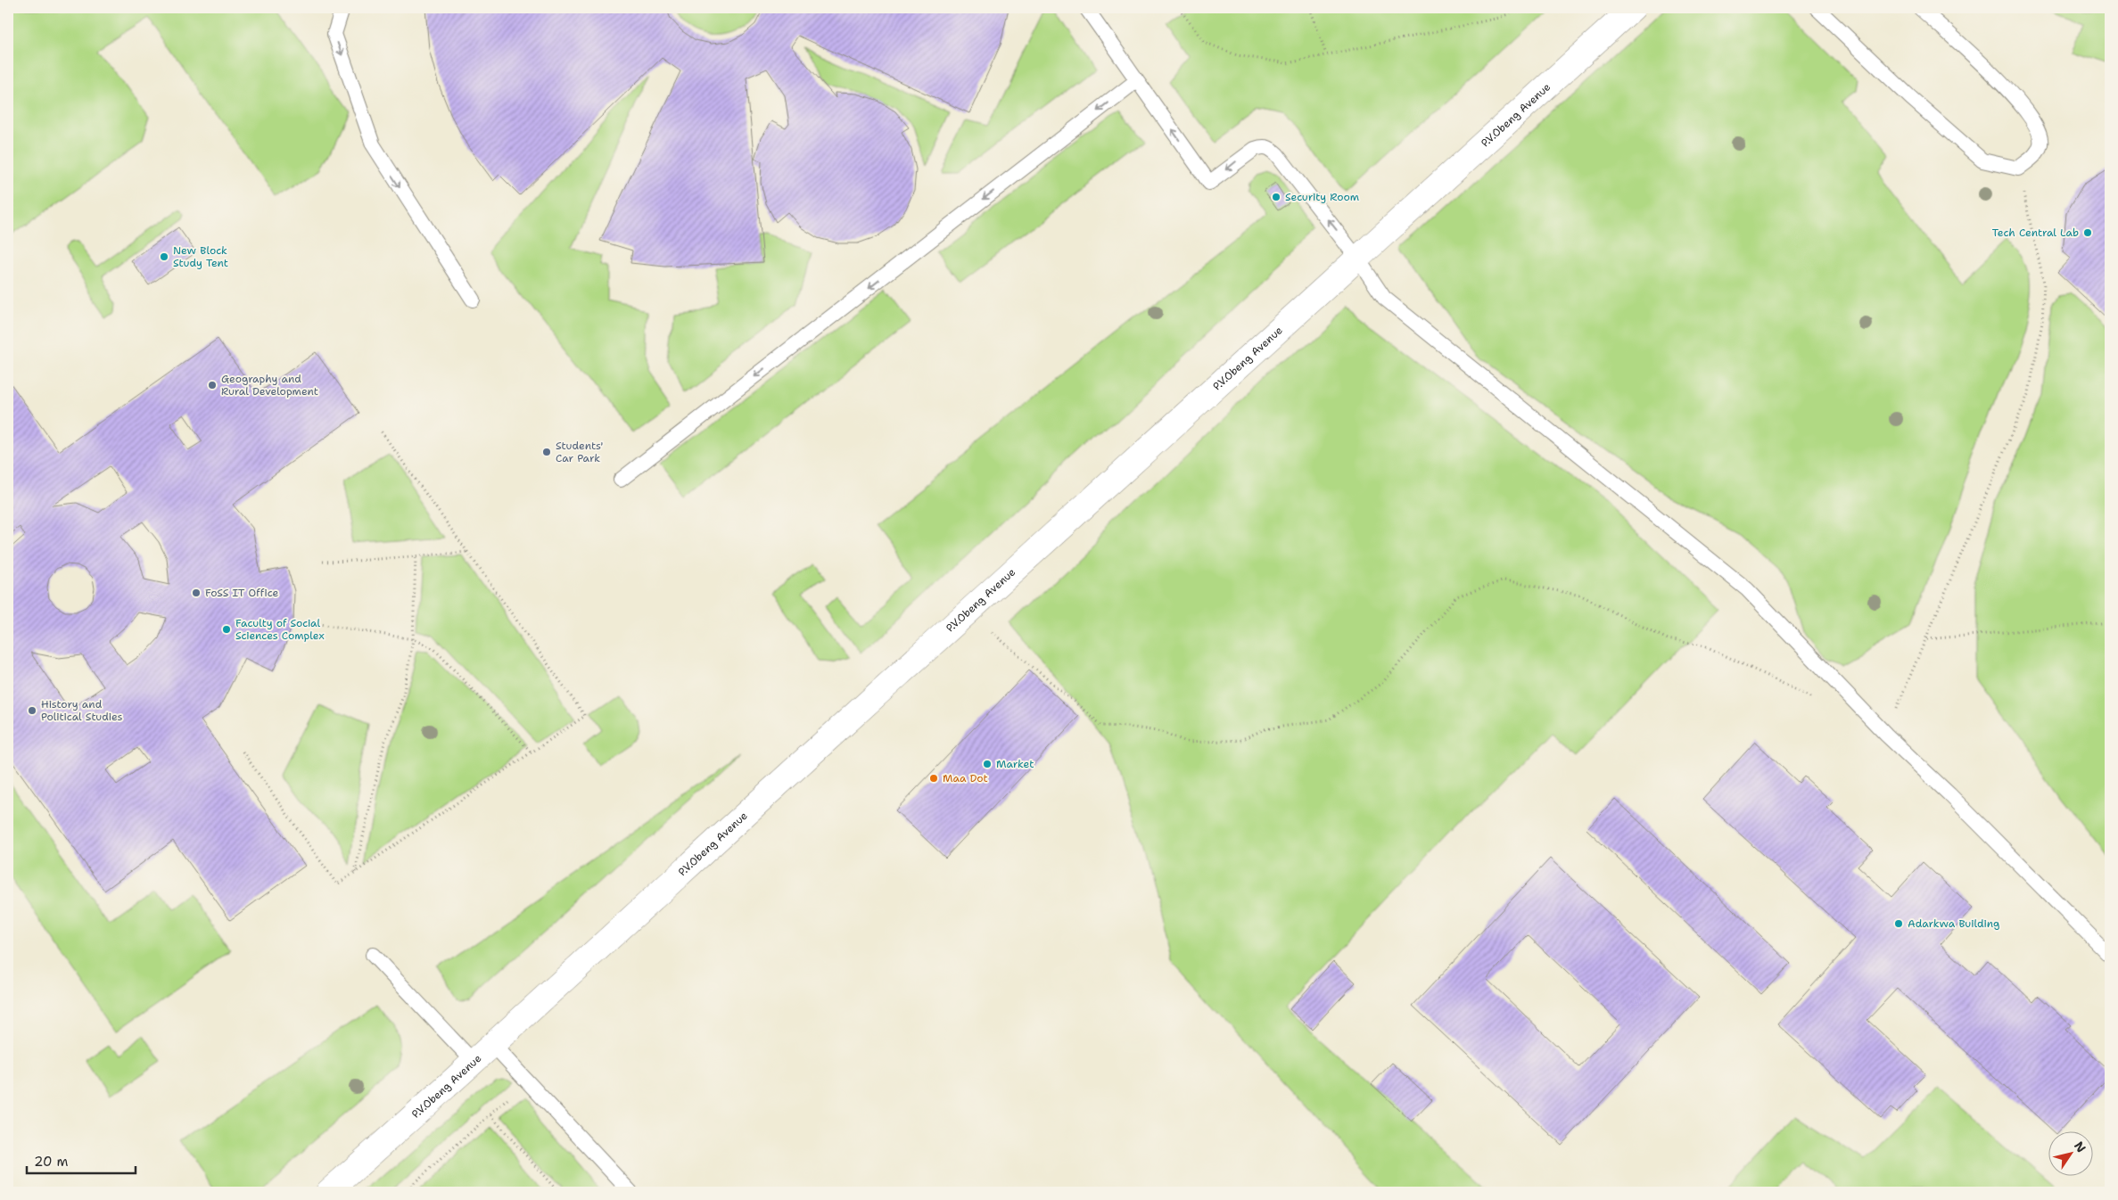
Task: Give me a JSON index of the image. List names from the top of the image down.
{
  "streets": {
    "street": ["P.V.Obeng Avenue"]
  },
  "places": [
    "Security Room",
    "Tech Central Lab",
    "New Block Study Tent",
    "Geography and Rural Development",
    "Students' Car Park",
    "FoSS IT Office",
    "Faculty of Social Sciences Complex",
    "History and Political Studies",
    "Market",
    "Maa Dot",
    "Adarkwa Building"
  ],
  "scale_bar": "20 m",
  "north": "top right"
}
